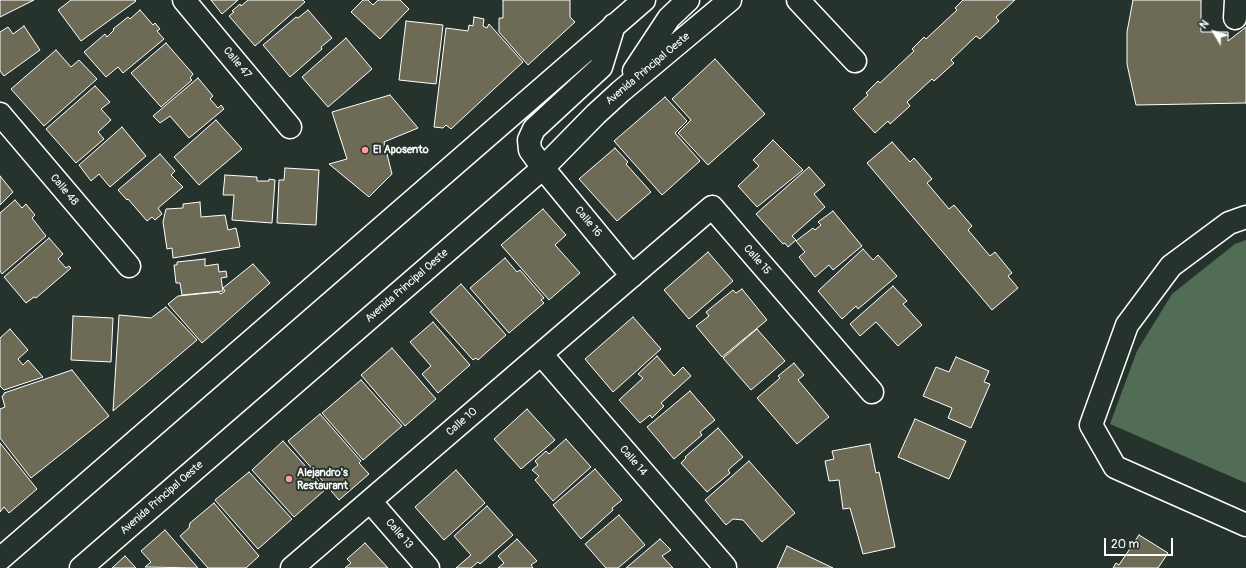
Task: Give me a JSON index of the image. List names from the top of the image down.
{
  "streets": {
    "main road": [
      "Calle 47",
      "Avenida Principal Oeste",
      "Calle 48",
      "Calle 16",
      "Calle 15",
      "Calle 10",
      "Calle 14",
      "Calle 13"
    ]
  },
  "crossings": [
    ["Avenida Principal Oeste", "Calle 16"],
    ["Calle 16", "Calle 15"],
    ["Calle 16", "Calle 10"],
    ["Calle 15", "Calle 10"],
    ["Calle 10", "Calle 14"],
    ["Calle 10", "Calle 13"]
  ],
  "places": ["El Aposento", "Alejandro's Restaurant"],
  "scale_bar": "20 m",
  "north": "top left"
}
